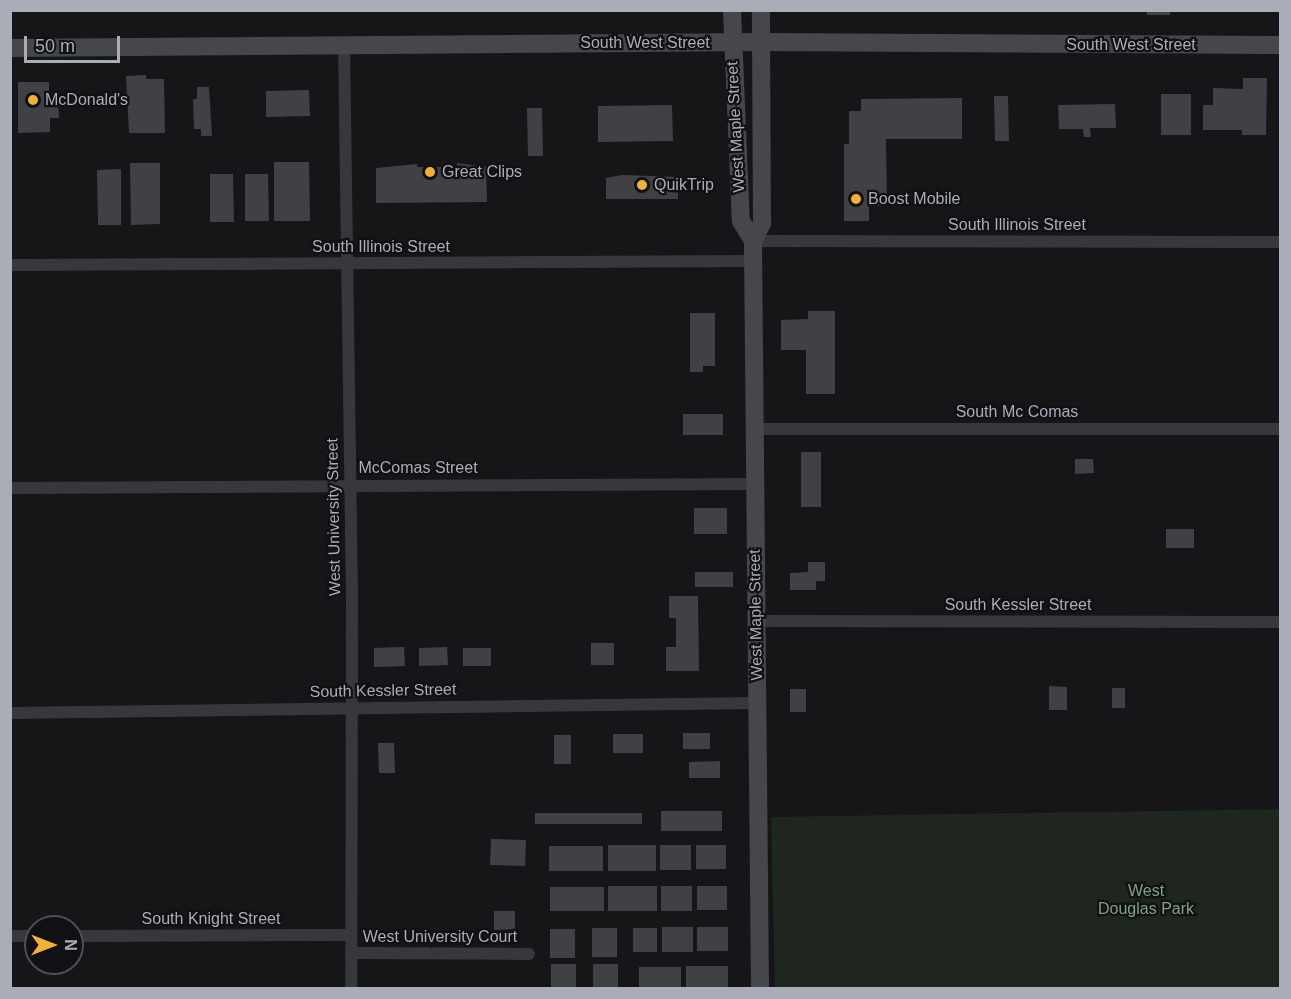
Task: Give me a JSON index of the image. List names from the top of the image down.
{
  "streets": {
    "main road": ["South West Street", "West Maple Street"],
    "street": [
      "South Illinois Street",
      "South Mc Comas",
      "McComas Street",
      "West University Street",
      "South Kessler Street",
      "South Knight Street",
      "West University Court"
    ]
  },
  "crossings": [
    ["South West Street", "West Maple Street"],
    ["South West Street", "West University Street"],
    ["West Maple Street", "South Illinois Street"],
    ["West Maple Street", "South Mc Comas"],
    ["West Maple Street", "McComas Street"],
    ["West Maple Street", "South Kessler Street"],
    ["South Illinois Street", "West University Street"],
    ["McComas Street", "West University Street"],
    ["West University Street", "South Kessler Street"],
    ["West University Street", "South Knight Street"],
    ["West University Street", "West University Court"]
  ],
  "parks": ["West Douglas Park"],
  "places": [
    "McDonald's",
    "Great Clips",
    "QuikTrip",
    "Boost Mobile"
  ],
  "scale_bar": "50 m",
  "north": "right"
}
